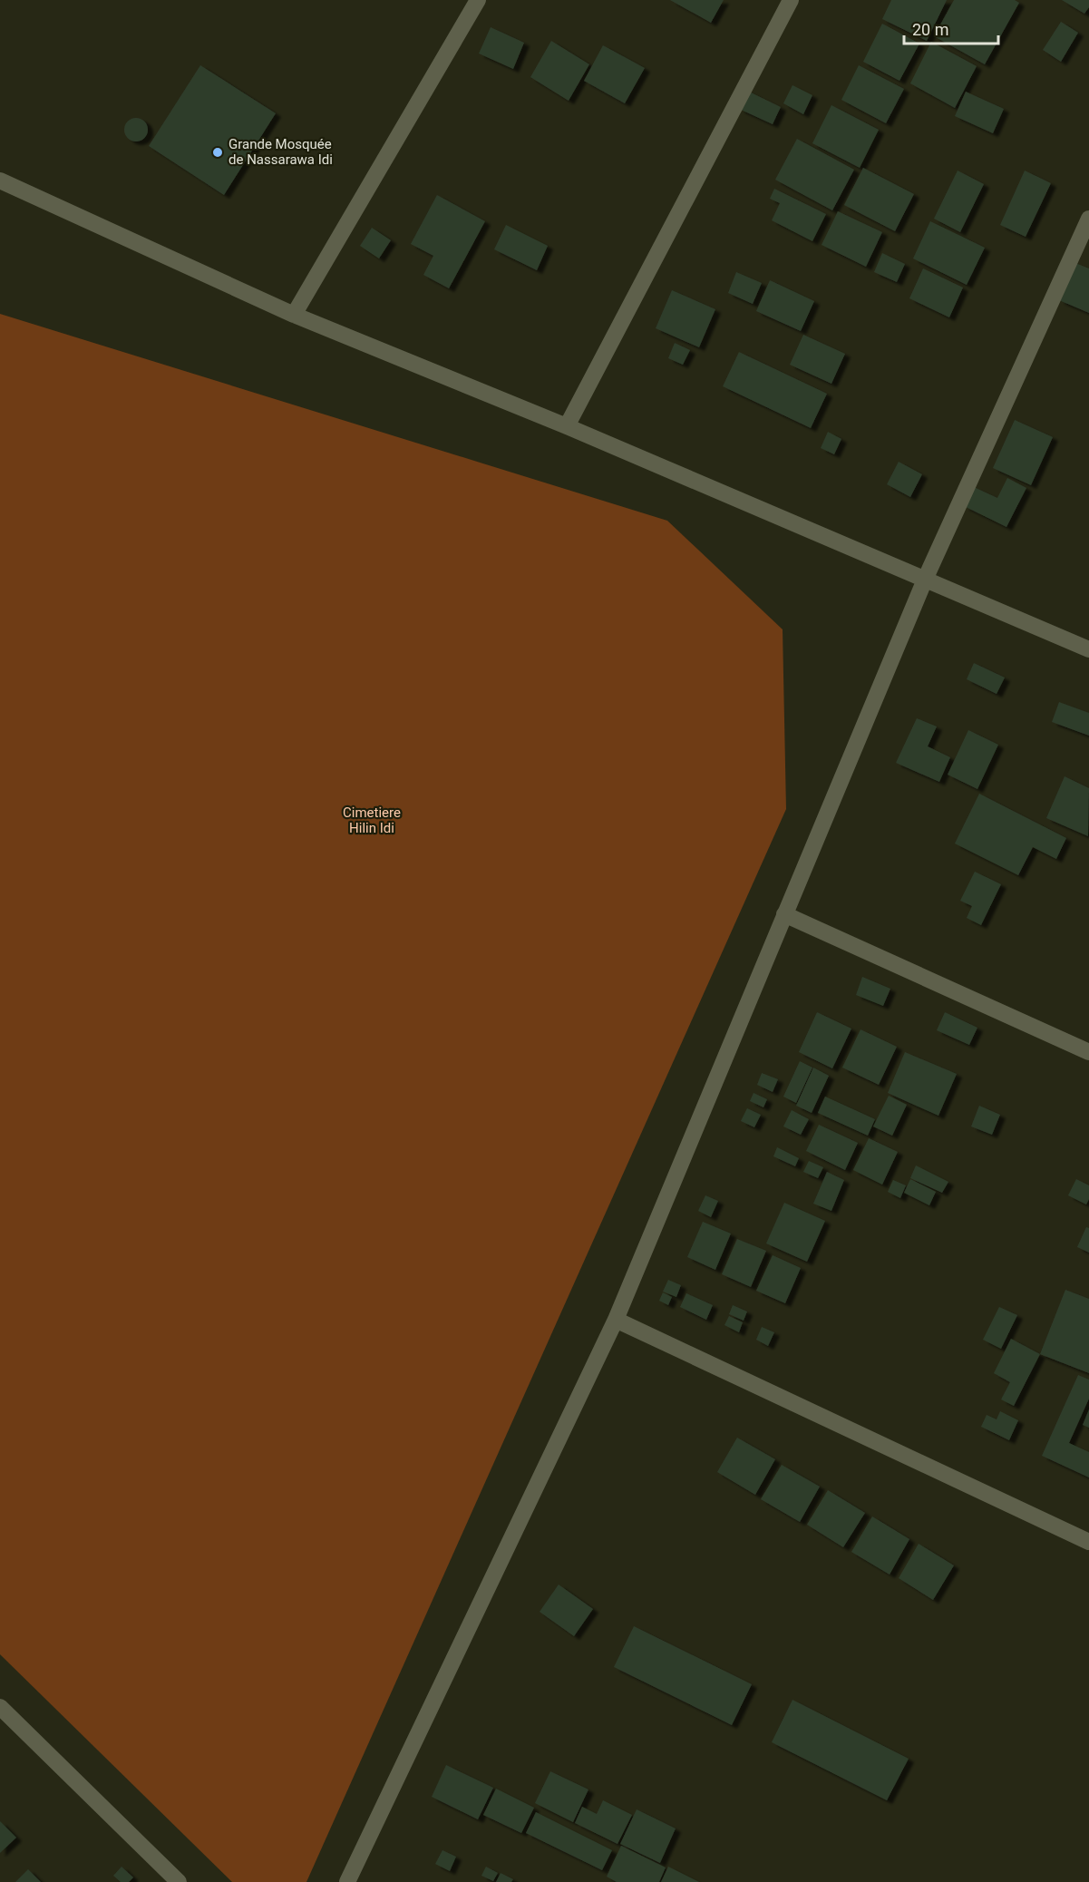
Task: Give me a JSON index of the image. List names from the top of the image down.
{
  "parks": ["Cimetiere Hilin Idi"],
  "places": ["Grande Mosquée de Nassarawa Idi"],
  "scale_bar": "20 m"
}
